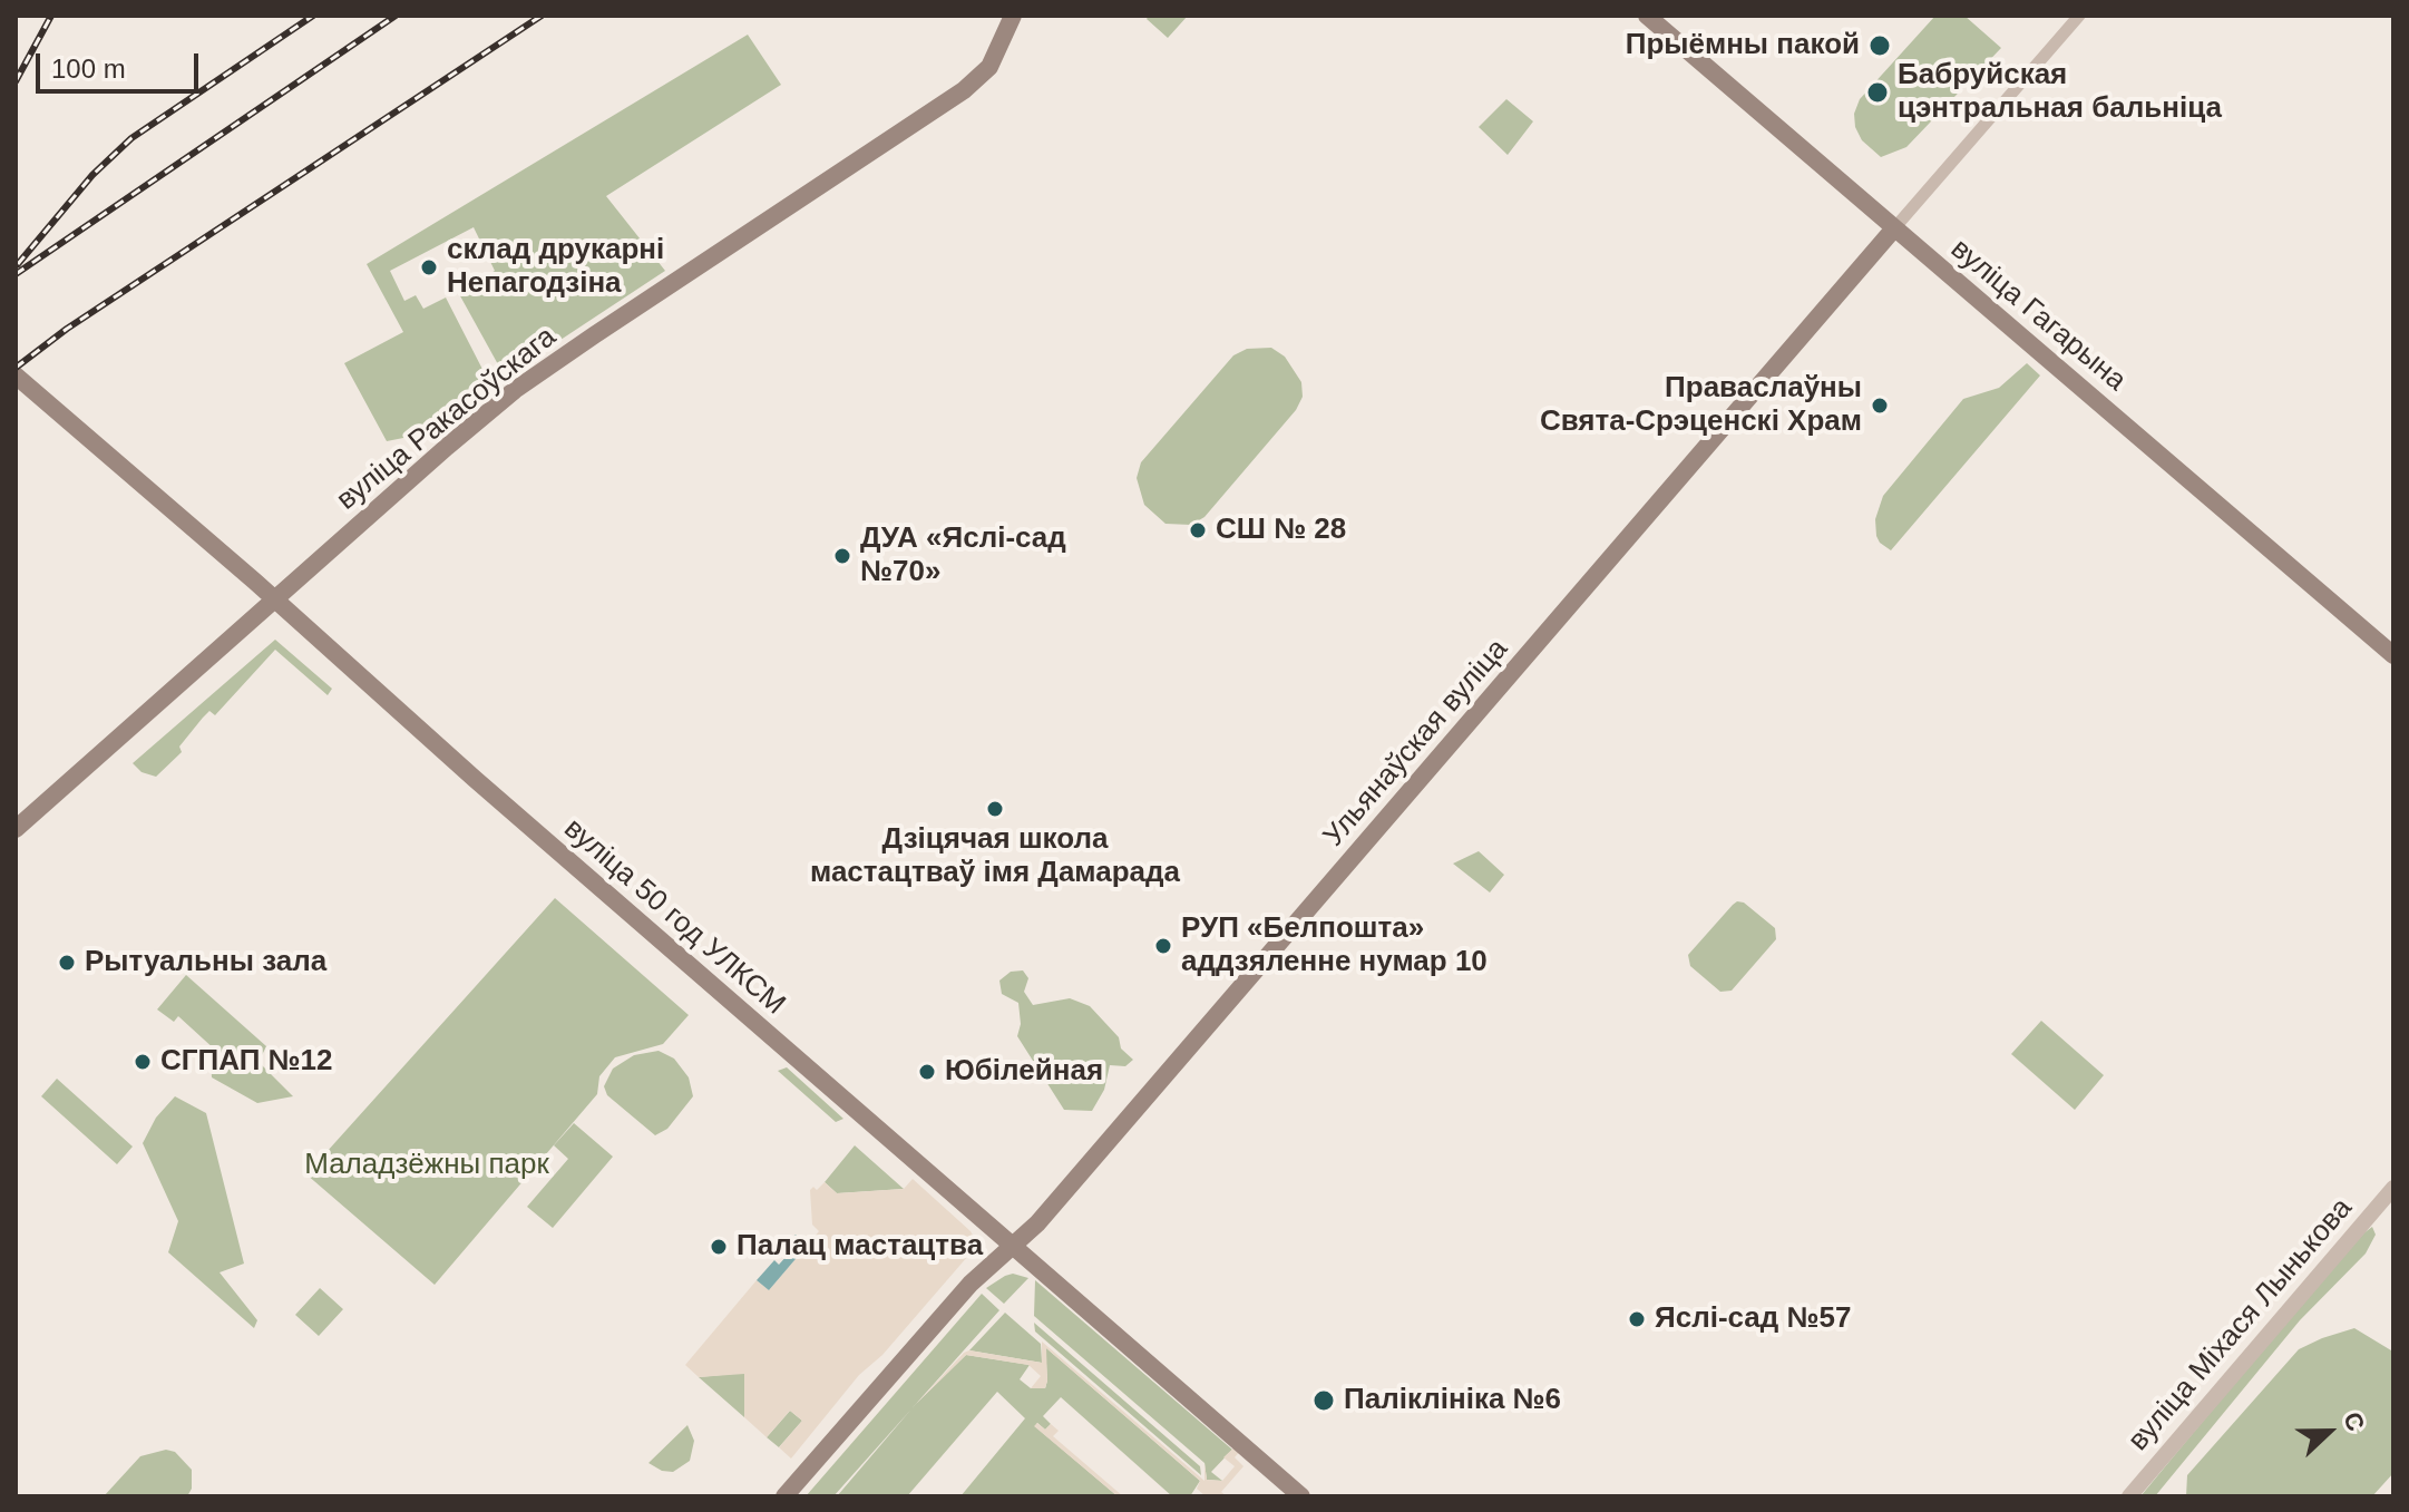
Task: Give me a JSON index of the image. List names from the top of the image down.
{
  "streets": {
    "main road": [
      "вуліца Гагарына",
      "вуліца Ракасоўскага",
      "Ульянаўская вуліца",
      "вуліца 50 год УЛКСМ"
    ],
    "street": ["вуліца Міхася Лынькова"]
  },
  "crossings": [
    ["вуліца Гагарына", "Ульянаўская вуліца"],
    ["вуліца Ракасоўскага", "вуліца 50 год УЛКСМ"],
    ["Ульянаўская вуліца", "вуліца 50 год УЛКСМ"]
  ],
  "parks": ["Маладзёжны парк"],
  "places": [
    "Прыёмны пакой",
    "Бабруйская цэнтральная бальніца",
    "склад друкарні Непагодзіна",
    "Праваслаўны Свята-Срэценскі Храм",
    "СШ № 28",
    "ДУА «Яслі-сад №70»",
    "Дзіцячая школа мастацтваў імя Дамарада",
    "РУП «Белпошта» аддзяленне нумар 10",
    "Рытуальны зала",
    "СГПАП №12",
    "Юбілейная",
    "Палац мастацтва",
    "Яслі-сад №57",
    "Паліклініка №6"
  ],
  "scale_bar": "100 m",
  "north": "right"
}
